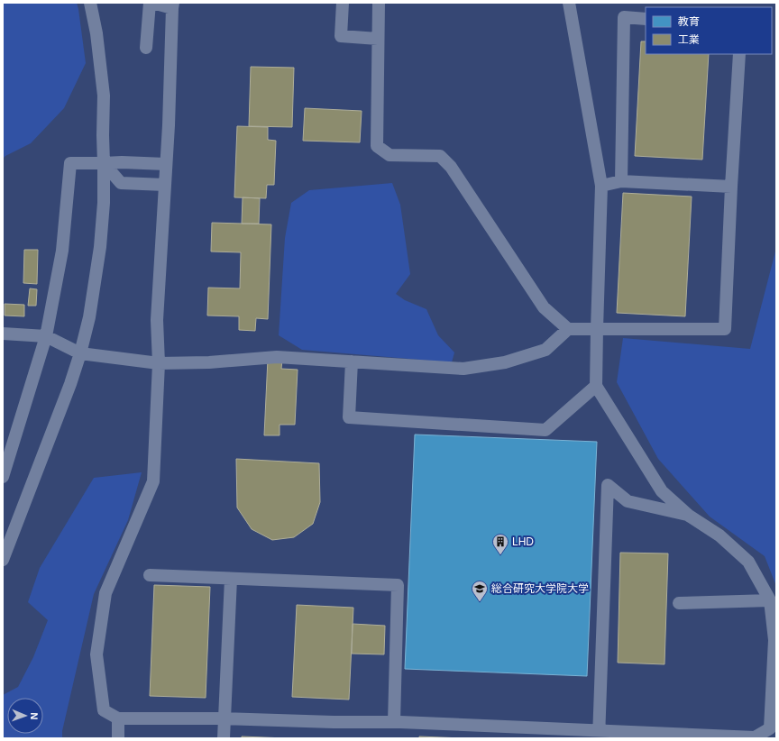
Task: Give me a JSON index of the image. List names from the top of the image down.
{
  "places": {
    "building": ["LHD"],
    "school or university": ["総合研究大学院大学"]
  },
  "legend": ["教育", "工業"],
  "north": "right"
}
